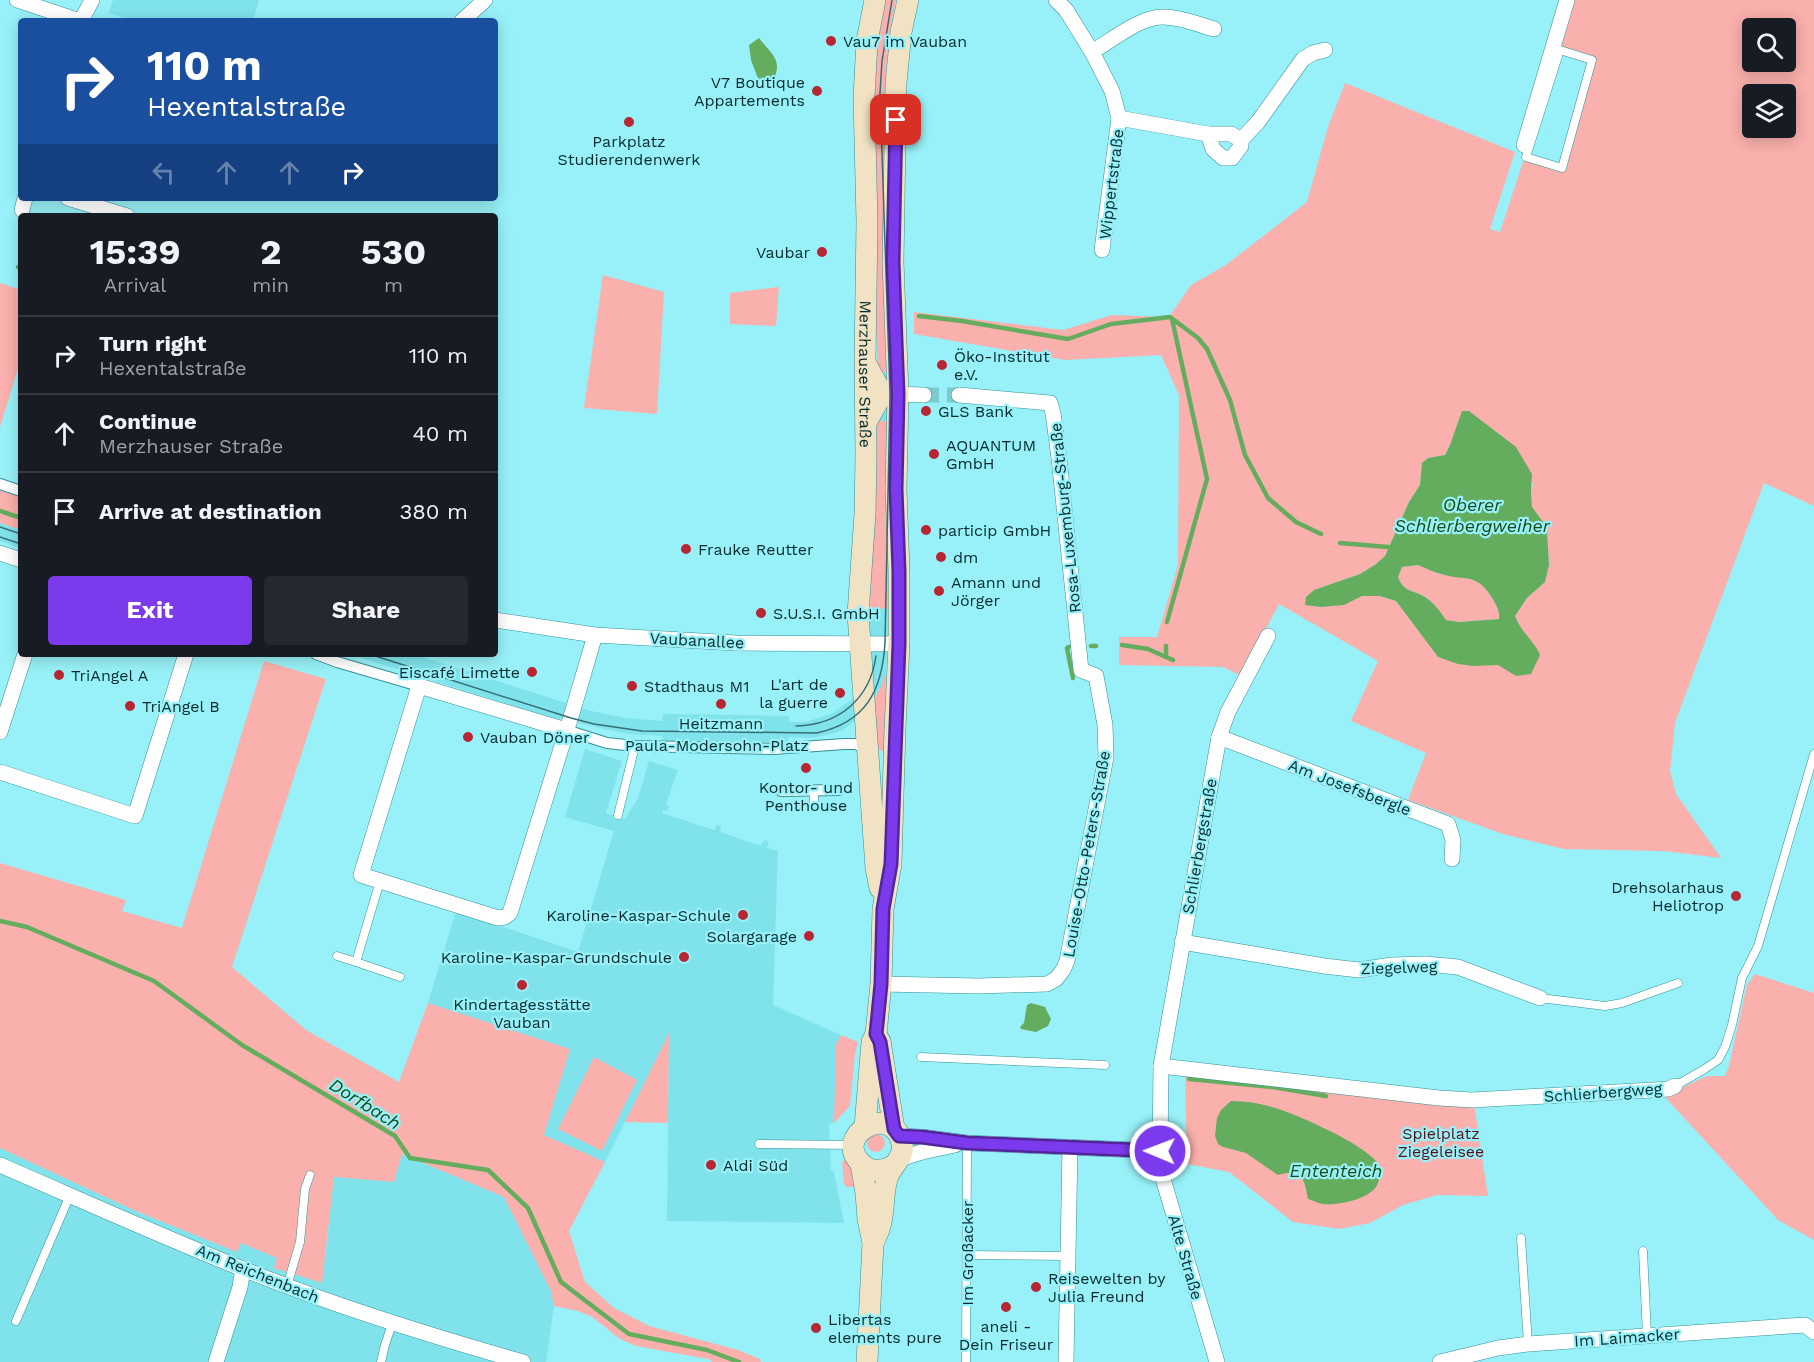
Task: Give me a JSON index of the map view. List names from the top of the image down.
{
  "streets": {
    "main road": ["Merzhauser Straße"],
    "street": [
      "Wippertstraße",
      "Rosa-Luxemburg-Straße",
      "Vaubanallee",
      "Paula-Modersohn-Platz",
      "Am Josefsbergle",
      "Schlierbergstraße",
      "Louise-Otto-Peters-Straße",
      "Ziegelweg",
      "Schlierbergweg",
      "Alte Straße",
      "Am Reichenbach",
      "Im Laimacker"
    ],
    "lane": ["Im Großacker"]
  },
  "crossings": [
    ["Merzhauser Straße", "Vaubanallee"],
    ["Merzhauser Straße", "Paula-Modersohn-Platz"],
    ["Merzhauser Straße", "Louise-Otto-Peters-Straße"],
    ["Rosa-Luxemburg-Straße", "Louise-Otto-Peters-Straße"],
    ["Am Josefsbergle", "Schlierbergstraße"],
    ["Schlierbergstraße", "Ziegelweg"],
    ["Schlierbergstraße", "Schlierbergweg"],
    ["Schlierbergstraße", "Alte Straße"],
    ["Schlierbergweg", "Alte Straße"]
  ],
  "water": ["Oberer Schlierbergweiher", "Dorfbach", "Ententeich"],
  "parks": ["Spielplatz Ziegeleisee"],
  "places": [
    "Vau7 im Vauban",
    "V7 Boutique Appartements",
    "Parkplatz Studierendenwerk",
    "Vaubar",
    "Öko-Institut e.V.",
    "GLS Bank",
    "AQUANTUM GmbH",
    "particip GmbH",
    "Frauke Reutter",
    "dm",
    "Amann und Jörger",
    "S.U.S.I. GmbH",
    "Eiscafé Limette",
    "TriAngel A",
    "Stadthaus M1",
    "L'art de la guerre",
    "Heitzmann",
    "TriAngel B",
    "Vauban Döner",
    "Kontor- und Penthouse",
    "Drehsolarhaus Heliotrop",
    "Karoline-Kaspar-Schule",
    "Solargarage",
    "Karoline-Kaspar-Grundschule",
    "Kindertagesstätte Vauban",
    "Aldi Süd",
    "Reisewelten by Julia Freund",
    "aneli - Dein Friseur",
    "Libertas elements pure"
  ],
  "page": {
    "turn": ["110 m", "Hexentalstraße"],
    "eta": [
      "15:39",
      "Arrival",
      "2",
      "min",
      "530",
      "m"
    ],
    "list": [
      {
        "name": "Turn right",
        "note": "Hexentalstraße",
        "value": "110 m"
      },
      {
        "name": "Continue",
        "note": "Merzhauser Straße",
        "value": "40 m"
      },
      {
        "name": "Arrive at destination",
        "value": "380 m"
      }
    ],
    "buttons": ["Exit", "Share"]
  }
}
